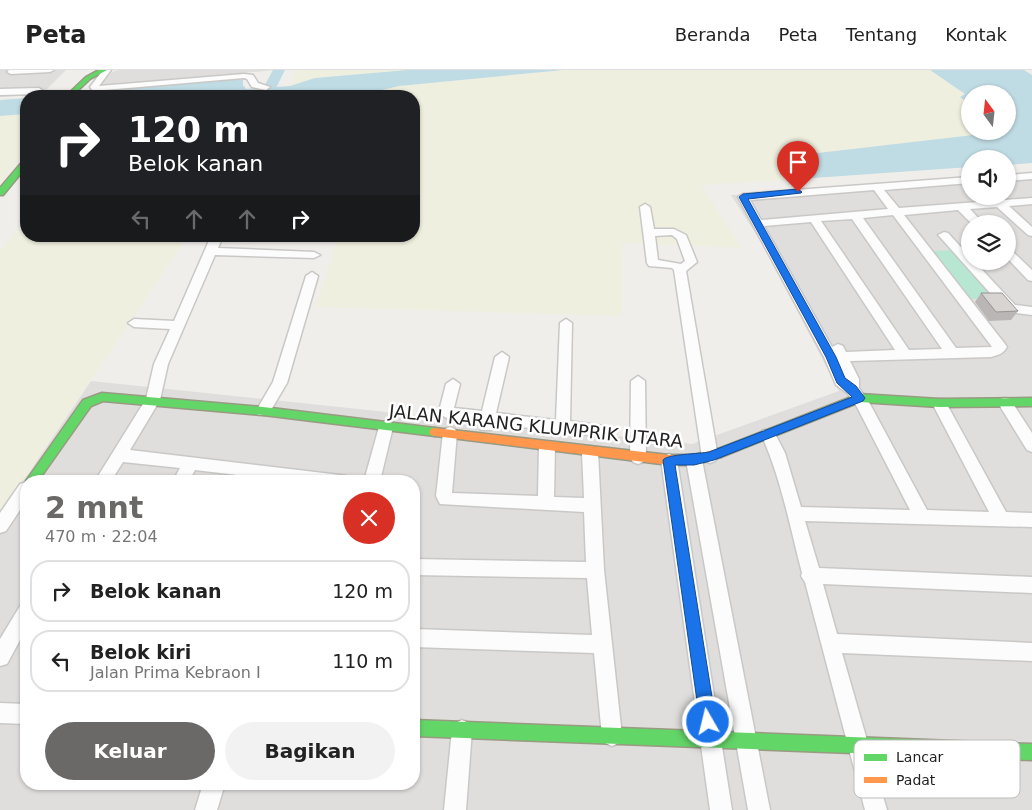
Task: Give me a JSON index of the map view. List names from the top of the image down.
{
  "streets": {
    "street": ["JALAN KARANG KLUMPRIK UTARA"]
  },
  "legend": ["Lancar", "Padat"],
  "north": "top",
  "page": {
    "header": "Peta",
    "nav": [
      "Beranda",
      "Peta",
      "Tentang",
      "Kontak"
    ],
    "turn": ["120 m", "Belok kanan"],
    "heading": ["2 mnt", "470 m · 22:04"],
    "list": [
      {
        "name": "Belok kanan",
        "value": "120 m"
      },
      {
        "name": "Belok kiri",
        "note": "Jalan Prima Kebraon I",
        "value": "110 m"
      }
    ],
    "buttons": ["Keluar", "Bagikan"]
  }
}
